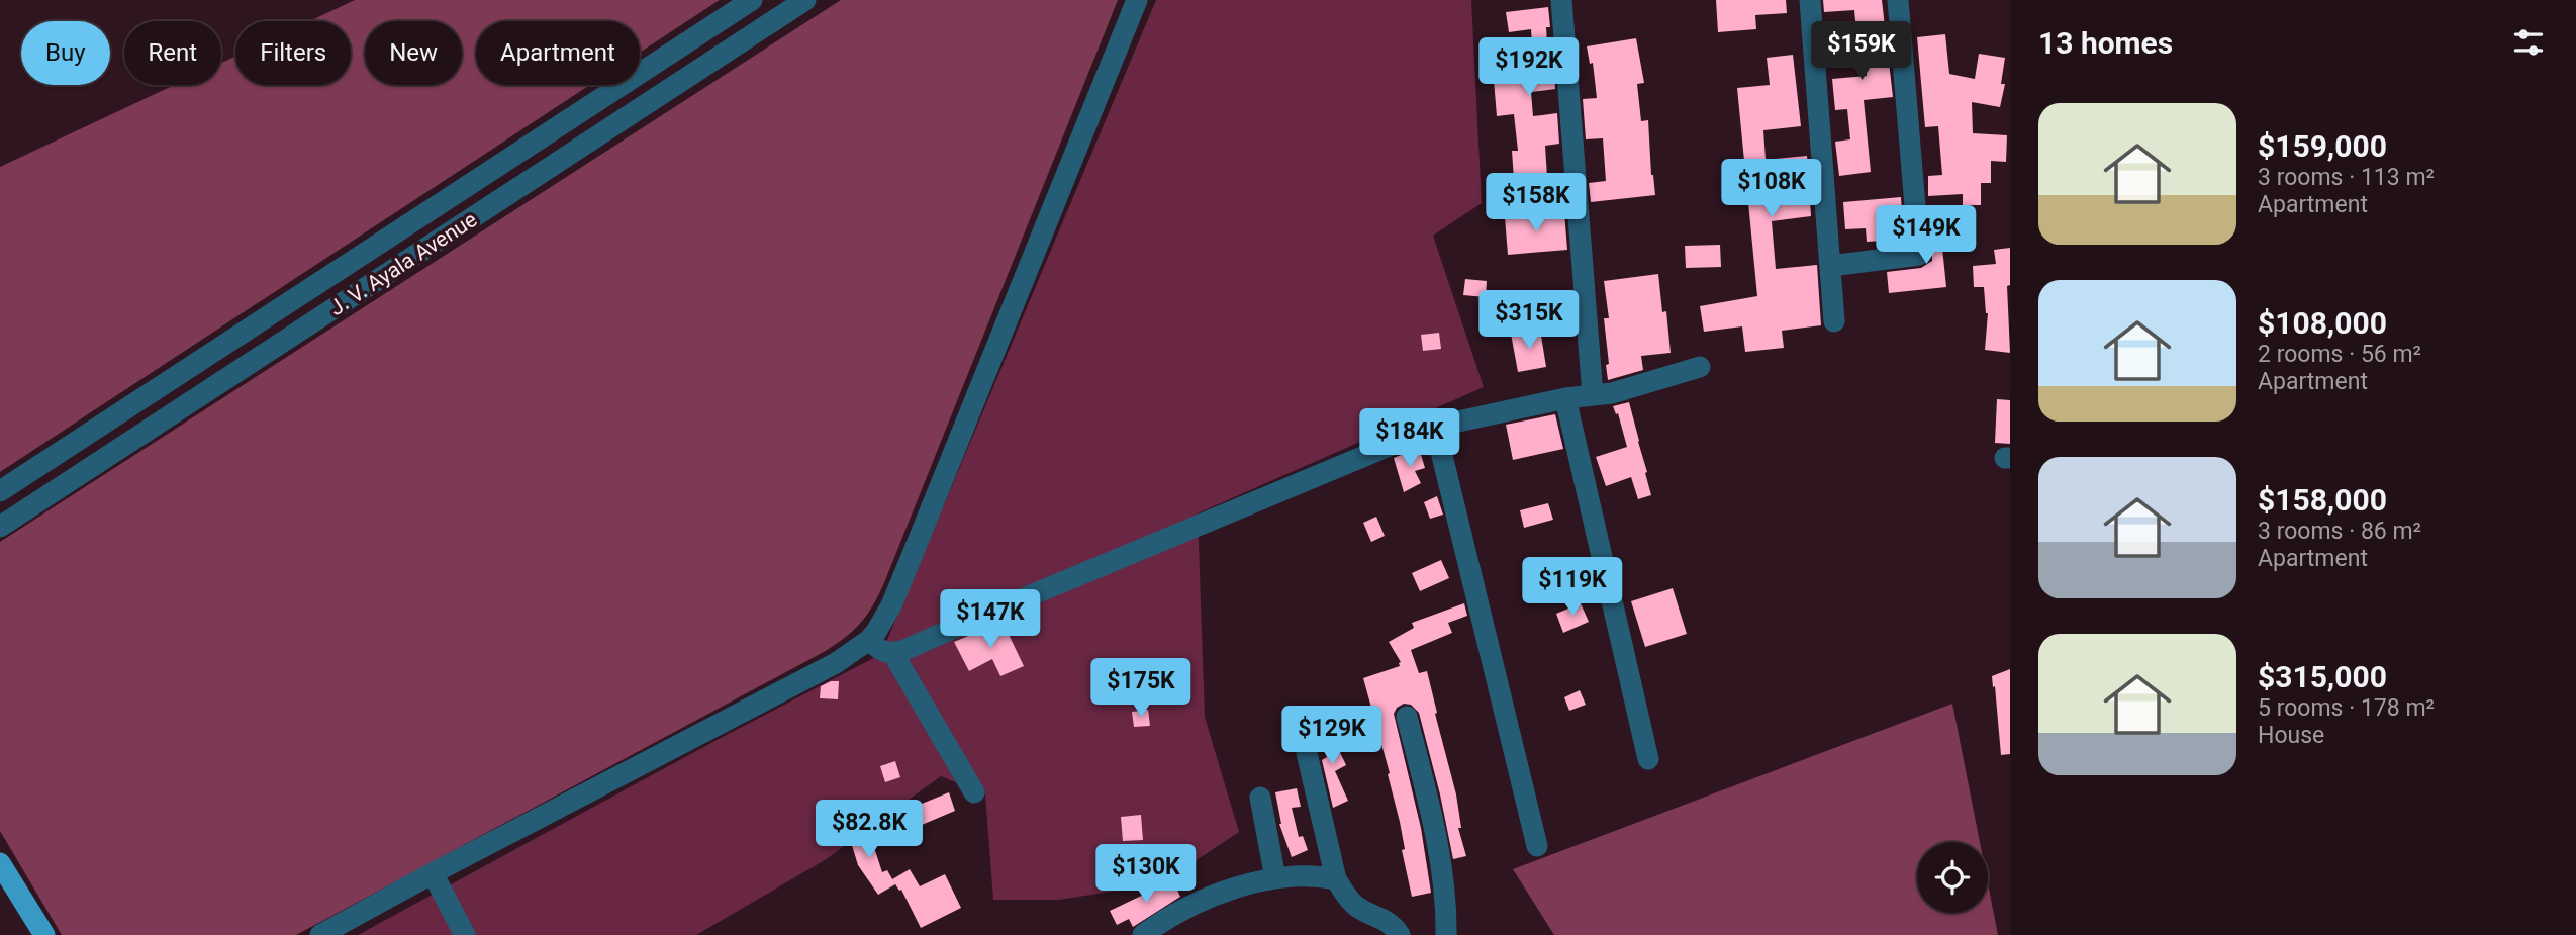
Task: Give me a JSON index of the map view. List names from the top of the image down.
{
  "streets": {
    "street": ["J. V. Ayala Avenue"]
  },
  "page": {
    "heading": "13 homes",
    "price": [
      "$159K",
      "$192K",
      "$108K",
      "$158K",
      "$149K",
      "$315K",
      "$184K",
      "$119K",
      "$147K",
      "$175K",
      "$129K",
      "$82.8K",
      "$130K"
    ],
    "chip": [
      "Buy",
      "Rent",
      "Filters",
      "New",
      "Apartment"
    ],
    "list": [
      {
        "name": "$159,000",
        "note": "3 rooms · 113 m² · Apartment"
      },
      {
        "name": "$108,000",
        "note": "2 rooms · 56 m² · Apartment"
      },
      {
        "name": "$158,000",
        "note": "3 rooms · 86 m² · Apartment"
      },
      {
        "name": "$315,000",
        "note": "5 rooms · 178 m² · House"
      }
    ]
  }
}
